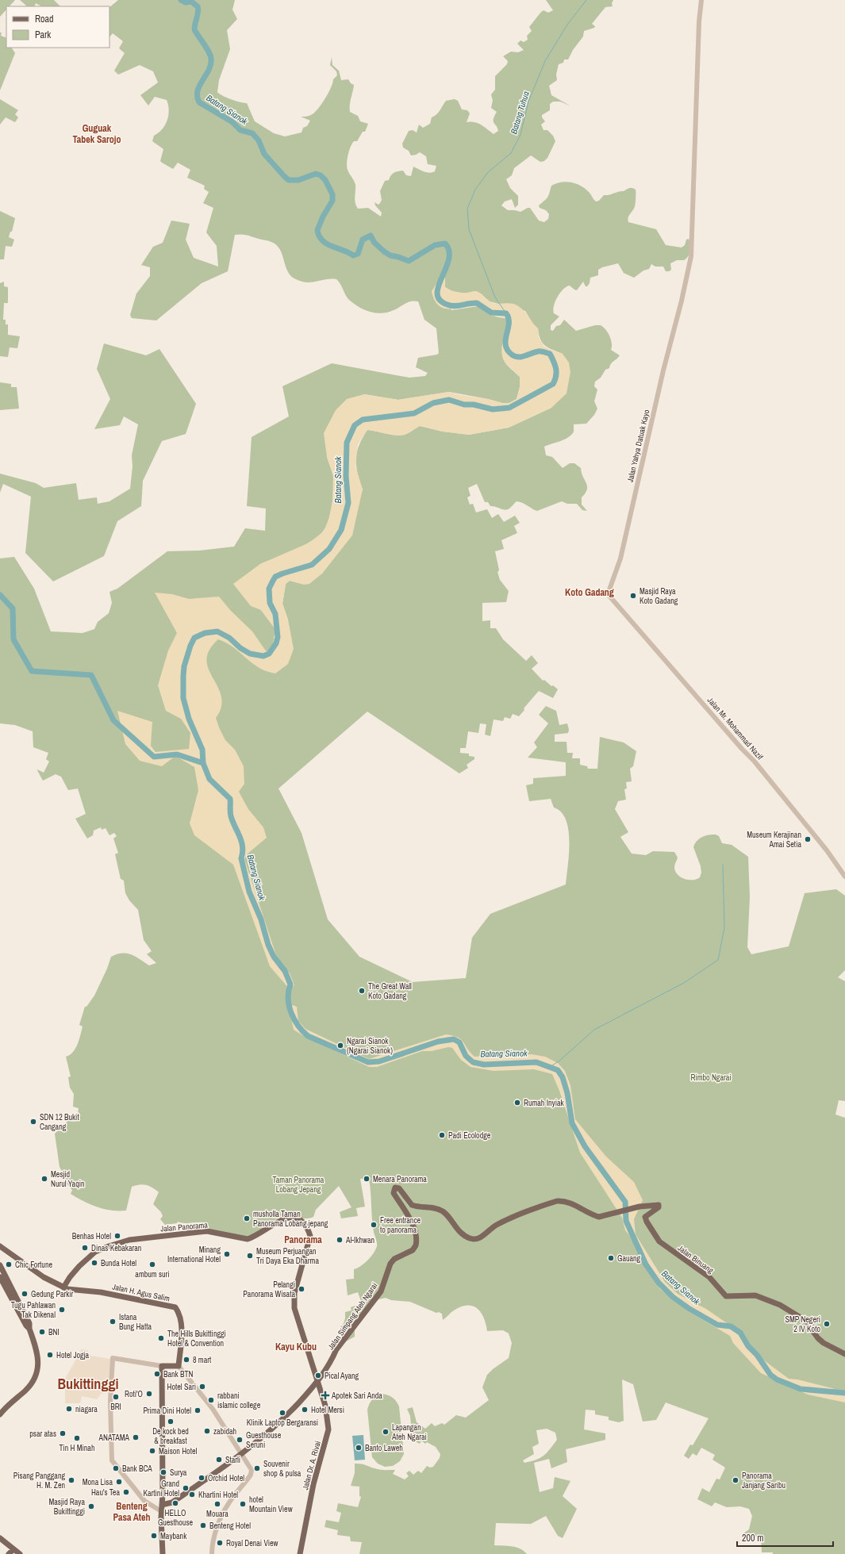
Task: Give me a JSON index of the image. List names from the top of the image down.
{
  "streets": {
    "main road": [
      "Jalan Panorama",
      "Jalan Binuang",
      "Jalan H. Agus Salim",
      "Jalan Simpang Ateh Ngarai",
      "Jalan Dr. A. Rivai"
    ],
    "street": ["Jalan Yahya Datuak Kayo", "Jalan Mr. Mohammad Nazif"]
  },
  "crossings": [
    ["Jalan Yahya Datuak Kayo", "Jalan Mr. Mohammad Nazif"],
    ["Jalan Panorama", "Jalan H. Agus Salim"],
    ["Jalan Panorama", "Jalan Simpang Ateh Ngarai"],
    ["Jalan Panorama", "Jalan Dr. A. Rivai"],
    ["Jalan Binuang", "Jalan Simpang Ateh Ngarai"],
    ["Jalan Simpang Ateh Ngarai", "Jalan Dr. A. Rivai"]
  ],
  "districts": [
    "Guguak Tabek Sarojo",
    "Koto Gadang",
    "Panorama",
    "Kayu Kubu",
    "Bukittinggi",
    "Benteng Pasa Ateh"
  ],
  "water": ["Batang Sianok", "Batang Tuhua"],
  "parks": ["Rimbo Ngarai", "Taman Panorama Lobang Jepang"],
  "places": {
    "other": [
      "Masjid Raya Koto Gadang",
      "Museum Kerajinan Amai Setia",
      "The Great Wall Koto Gadang",
      "Ngarai Sianok (Ngarai Sianok)",
      "Rumah Inyiak",
      "SDN 12 Bukit Cangang",
      "Padi Ecolodge",
      "Mesjid Nurul Yaqin",
      "Menara Panorama",
      "musholla Taman Panorama Lobang jepang",
      "Free entrance to panorama",
      "Benhas Hotel",
      "Al-Ikhwan",
      "Dinas Kebakaran",
      "Minang International Hotel",
      "Museum Perjuangan Tri Daya Eka Dharma",
      "Gauang",
      "Bunda Hotel",
      "Chic Fortune",
      "ambum suri",
      "Pelangi Panorama Wisata",
      "Gedung Parkir",
      "Tugu Pahlawan Tak Dikenal",
      "Istana Bung Hatta",
      "SMP Negeri 2 IV Koto",
      "BNI",
      "The Hills Bukittinggi Hotel & Convention",
      "Hotel Jogja",
      "8 mart",
      "Bank BTN",
      "Pical Ayang",
      "Hotel Sari",
      "Roti'O",
      "BRI",
      "rabbani islamic college",
      "niagara",
      "Hotel Mersi",
      "Prima Dini Hotel",
      "Klinik Laptop Bergaransi",
      "De kock bed & breakfast",
      "zabidah",
      "Lapangan Ateh Ngarai",
      "psar atas",
      "ANATAMA",
      "Tin H Minah",
      "Guesthouse Seruni",
      "Banto Laweh",
      "Maison Hotel",
      "Starli",
      "Bank BCA",
      "Souvenir shop & pulsa",
      "Surya",
      "Orchid Hotel",
      "Pisang Panggang H. M. Zen",
      "Panorama Janjang Saribu",
      "Mona Lisa",
      "Grand Kartini Hotel",
      "Hau's Tea",
      "Khartini Hotel",
      "HELLO Guesthouse",
      "Mouara",
      "hotel Mountain View",
      "Masjid Raya Bukittinggi",
      "Benteng Hotel",
      "Maybank",
      "Royal Denai View"
    ],
    "health": ["Apotek Sari Anda"]
  },
  "legend": ["Road", "Park"],
  "scale_bar": "200 m"
}
